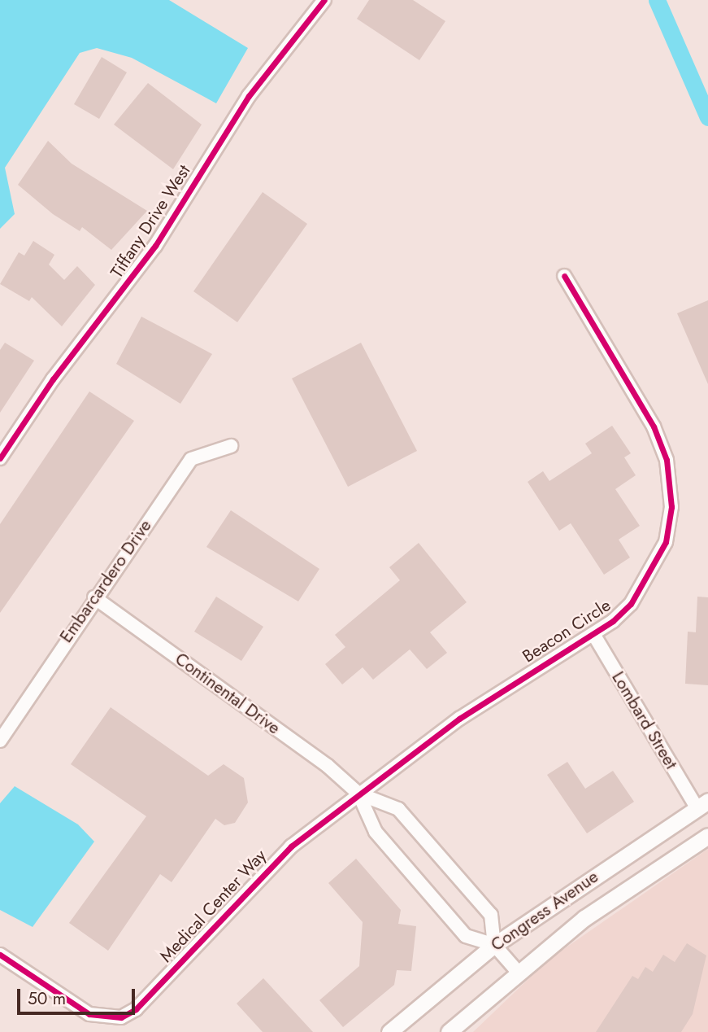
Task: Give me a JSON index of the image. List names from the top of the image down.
{
  "streets": {
    "street": [
      "Tiffany Drive West",
      "Embarcardero Drive",
      "Beacon Circle",
      "Continental Drive",
      "Lombard Street",
      "Medical Center Way",
      "Congress Avenue"
    ]
  },
  "crossings": [
    ["Embarcardero Drive", "Continental Drive"],
    ["Beacon Circle", "Continental Drive"],
    ["Beacon Circle", "Lombard Street"],
    ["Beacon Circle", "Medical Center Way"],
    ["Continental Drive", "Medical Center Way"],
    ["Continental Drive", "Congress Avenue"],
    ["Lombard Street", "Congress Avenue"]
  ],
  "scale_bar": "50 m"
}
